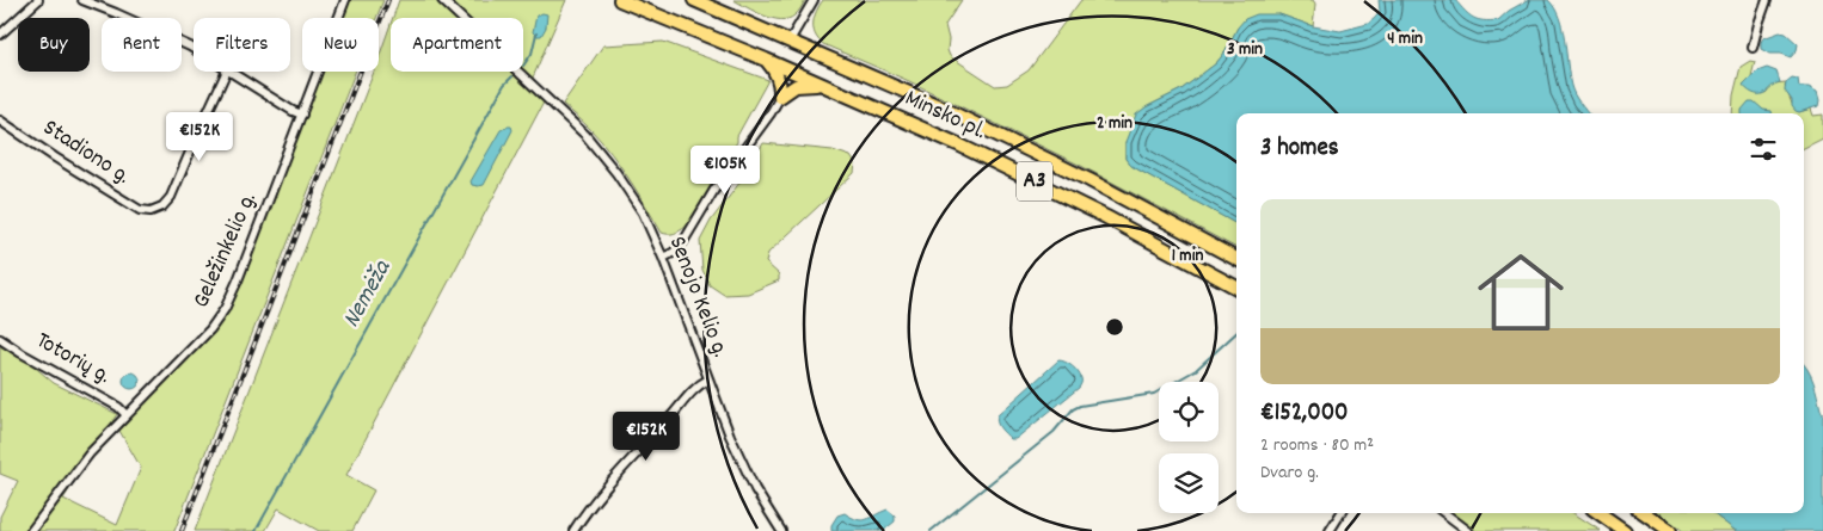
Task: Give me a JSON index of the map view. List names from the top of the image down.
{
  "streets": {
    "highway": ["Minsko pl.", "A3"],
    "street": [
      "Stadiono g.",
      "Geležinkelio g.",
      "Senojo Kelio g.",
      "Totorių g."
    ]
  },
  "crossings": [
    ["Geležinkelio g.", "Totorių g."]
  ],
  "water": ["Nemėža"],
  "page": {
    "chip": [
      "Buy",
      "Rent",
      "Filters",
      "New",
      "Apartment"
    ],
    "price": ["€152K", "€105K", "€152K"],
    "heading": "3 homes",
    "list": [
      {
        "name": "€152,000",
        "note": "2 rooms · 80 m² · Dvaro g."
      }
    ]
  },
  "rings": [
    "4 min",
    "3 min",
    "2 min",
    "1 min"
  ]
}
